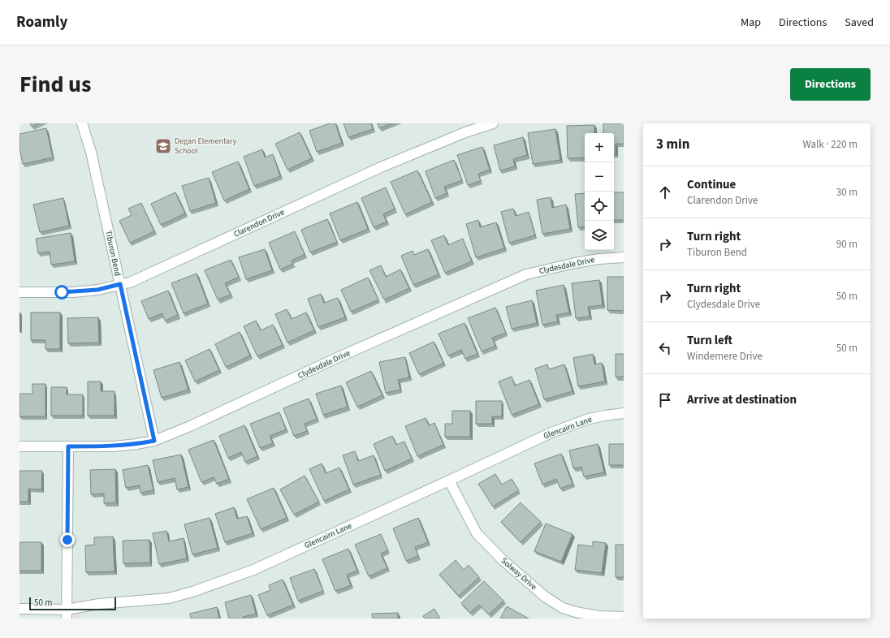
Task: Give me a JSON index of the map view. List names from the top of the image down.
{
  "streets": {
    "street": [
      "Clarendon Drive",
      "Tiburon Bend",
      "Clydesdale Drive",
      "Glencairn Lane",
      "Solway Drive"
    ]
  },
  "crossings": [
    ["Clarendon Drive", "Tiburon Bend"],
    ["Tiburon Bend", "Clydesdale Drive"],
    ["Glencairn Lane", "Solway Drive"]
  ],
  "places": {
    "school or university": ["Degan Elementary School"]
  },
  "scale_bar": "50 m",
  "page": {
    "header": "Roamly",
    "nav": ["Map", "Directions", "Saved"],
    "title": "Find us",
    "buttons": "Directions",
    "heading": ["3 min", "Walk · 220 m"],
    "map_buttons": ["+", "−"],
    "list": [
      ["Continue", "Clarendon Drive", "30 m"],
      ["Turn right", "Tiburon Bend", "90 m"],
      ["Turn right", "Clydesdale Drive", "50 m"],
      ["Turn left", "Windemere Drive", "50 m"],
      "Arrive at destination"
    ],
    "scale": "50 m"
  }
}
